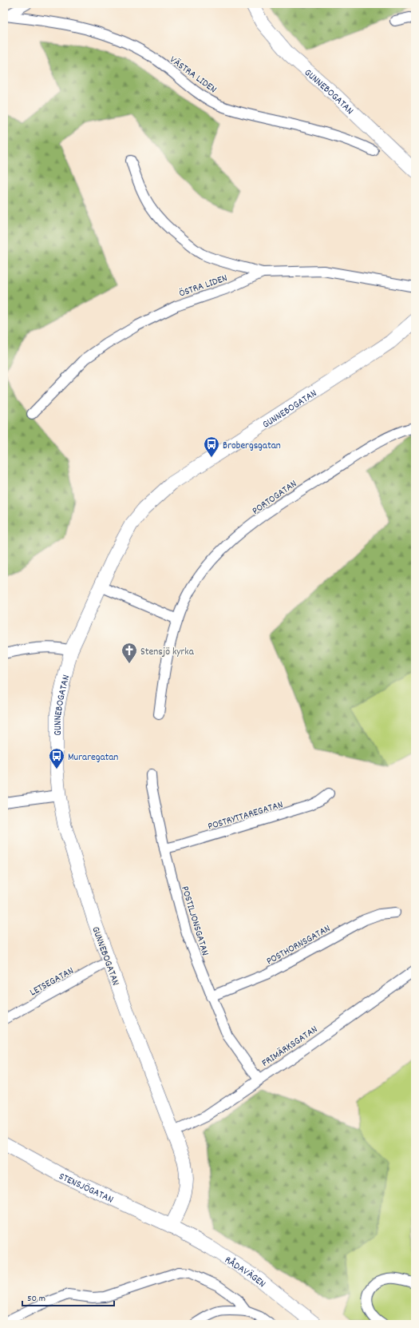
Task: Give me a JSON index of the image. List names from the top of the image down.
{
  "streets": {
    "street": [
      "VÄSTRA LIDEN",
      "GUNNEBOGATAN",
      "ÖSTRA LIDEN",
      "PORTOGATAN",
      "POSTRYTTAREGATAN",
      "POSTILJONSGATAN",
      "POSTHORNSGATAN",
      "LETSEGATAN",
      "FRIMÄRKSGATAN",
      "STENSJÖGATAN",
      "RÅDAVÄGEN"
    ]
  },
  "crossings": [
    ["GUNNEBOGATAN", "LETSEGATAN"],
    ["GUNNEBOGATAN", "FRIMÄRKSGATAN"],
    ["GUNNEBOGATAN", "STENSJÖGATAN"],
    ["GUNNEBOGATAN", "RÅDAVÄGEN"],
    ["POSTRYTTAREGATAN", "POSTILJONSGATAN"],
    ["POSTILJONSGATAN", "POSTHORNSGATAN"],
    ["POSTILJONSGATAN", "FRIMÄRKSGATAN"],
    ["STENSJÖGATAN", "RÅDAVÄGEN"]
  ],
  "places": {
    "bus stop": ["Brobergsgatan", "Muraregatan"],
    "church": ["Stensjö kyrka"]
  },
  "scale_bar": "50 m"
}
